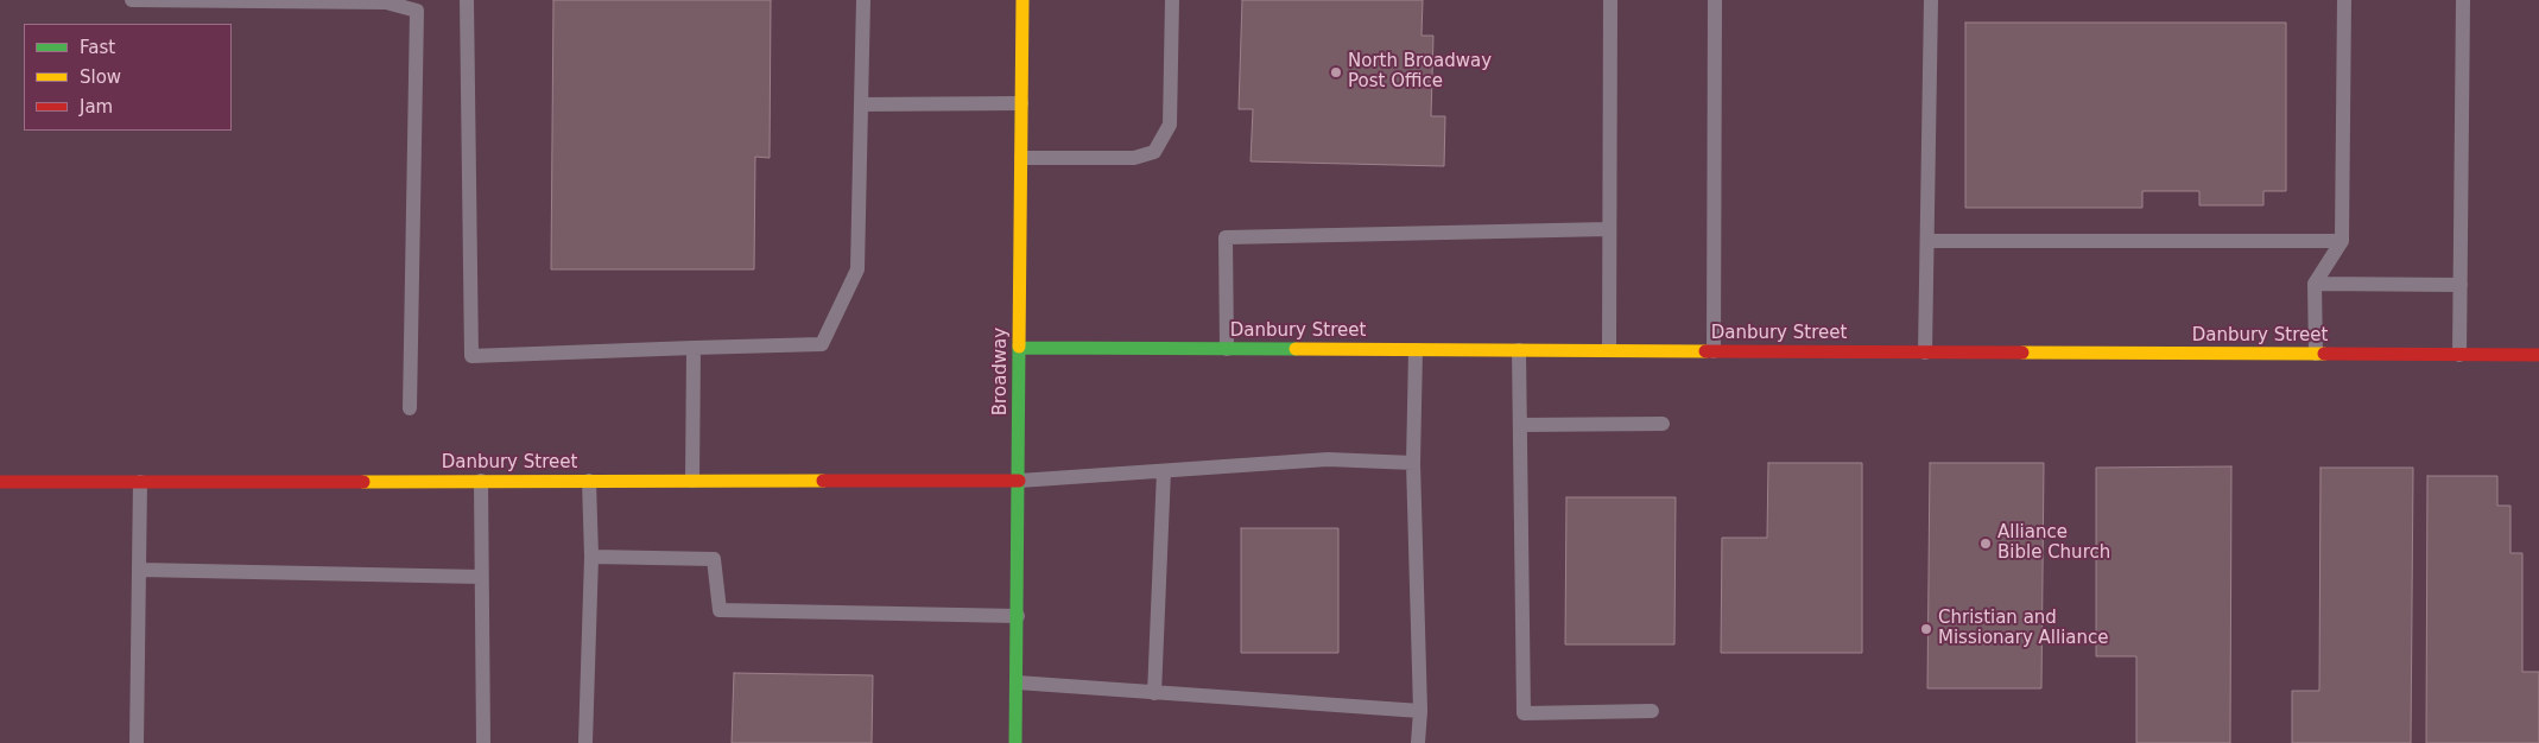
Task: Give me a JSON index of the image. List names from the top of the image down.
{
  "streets": {
    "street": ["Danbury Street", "Broadway"]
  },
  "crossings": [
    ["Danbury Street", "Broadway"]
  ],
  "places": ["North Broadway Post Office", "Alliance Bible Church", "Christian and Missionary Alliance"],
  "legend": ["Fast", "Slow", "Jam"]
}
